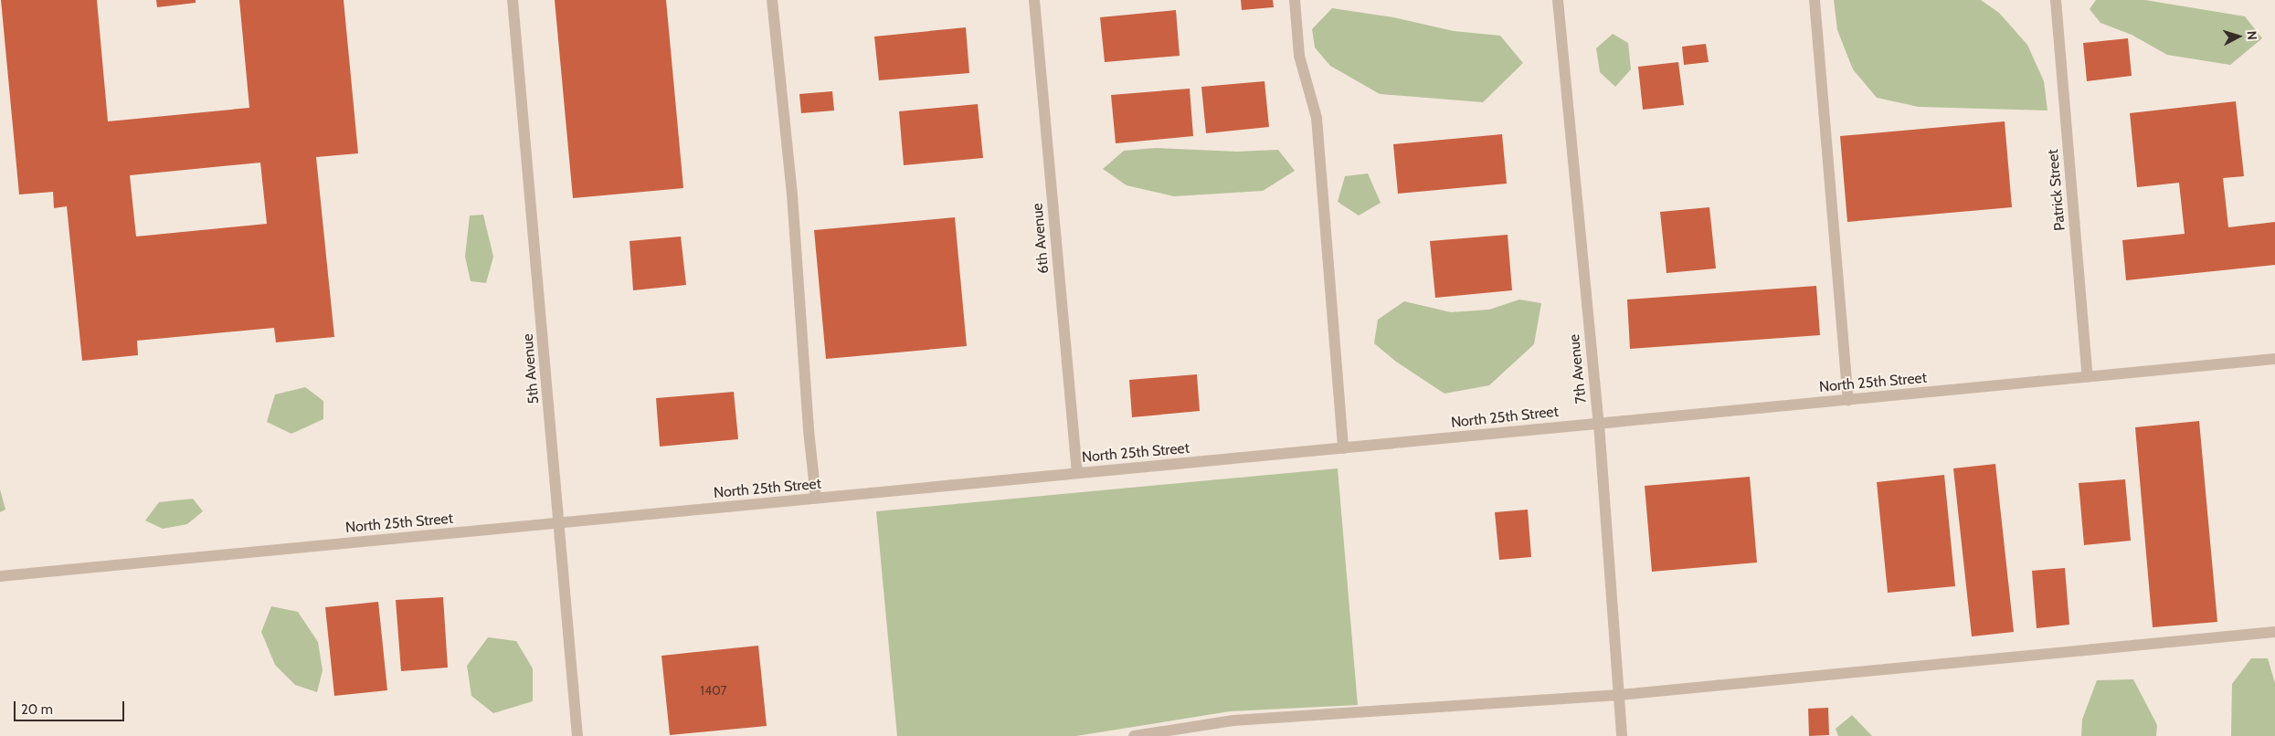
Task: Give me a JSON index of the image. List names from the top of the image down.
{
  "streets": {
    "street": [
      "Patrick Street",
      "6th Avenue",
      "5th Avenue",
      "7th Avenue",
      "North 25th Street"
    ]
  },
  "crossings": [
    ["Patrick Street", "North 25th Street"],
    ["6th Avenue", "North 25th Street"],
    ["5th Avenue", "North 25th Street"],
    ["7th Avenue", "North 25th Street"]
  ],
  "house_numbers": ["1407"],
  "scale_bar": "20 m",
  "north": "right"
}
